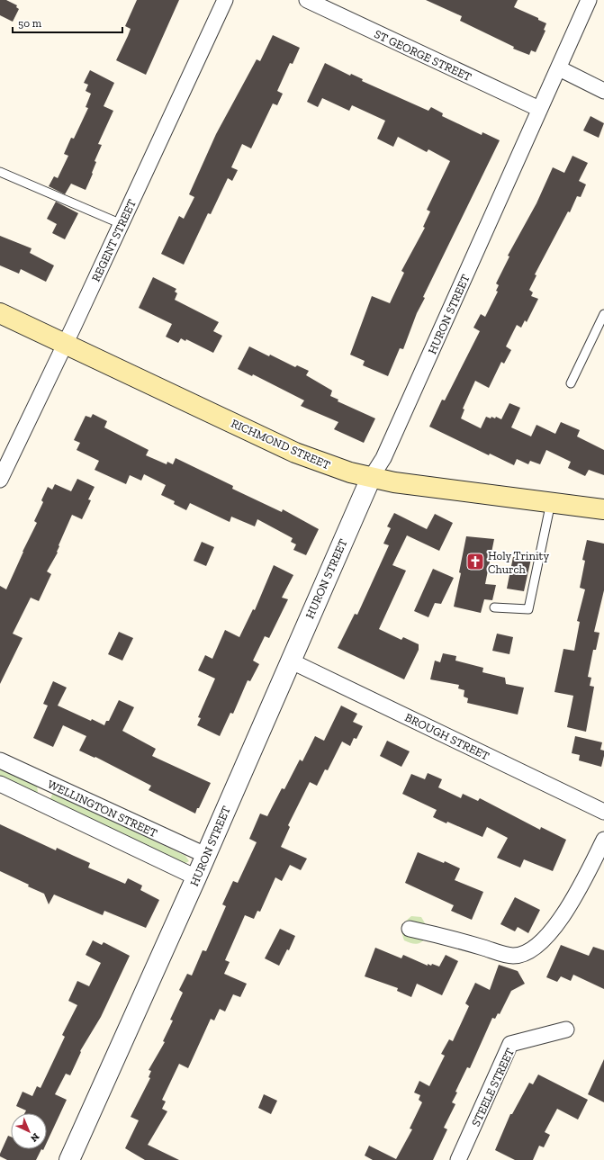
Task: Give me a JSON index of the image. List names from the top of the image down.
{
  "streets": {
    "main road": ["RICHMOND STREET"],
    "street": [
      "ST GEORGE STREET",
      "REGENT STREET",
      "HURON STREET",
      "BROUGH STREET",
      "WELLINGTON STREET",
      "STEELE STREET"
    ]
  },
  "crossings": [
    ["ST GEORGE STREET", "HURON STREET"],
    ["REGENT STREET", "RICHMOND STREET"],
    ["HURON STREET", "RICHMOND STREET"],
    ["HURON STREET", "BROUGH STREET"],
    ["HURON STREET", "WELLINGTON STREET"]
  ],
  "places": {
    "church": ["Holy Trinity Church"]
  },
  "scale_bar": "50 m",
  "north": "bottom right"
}
